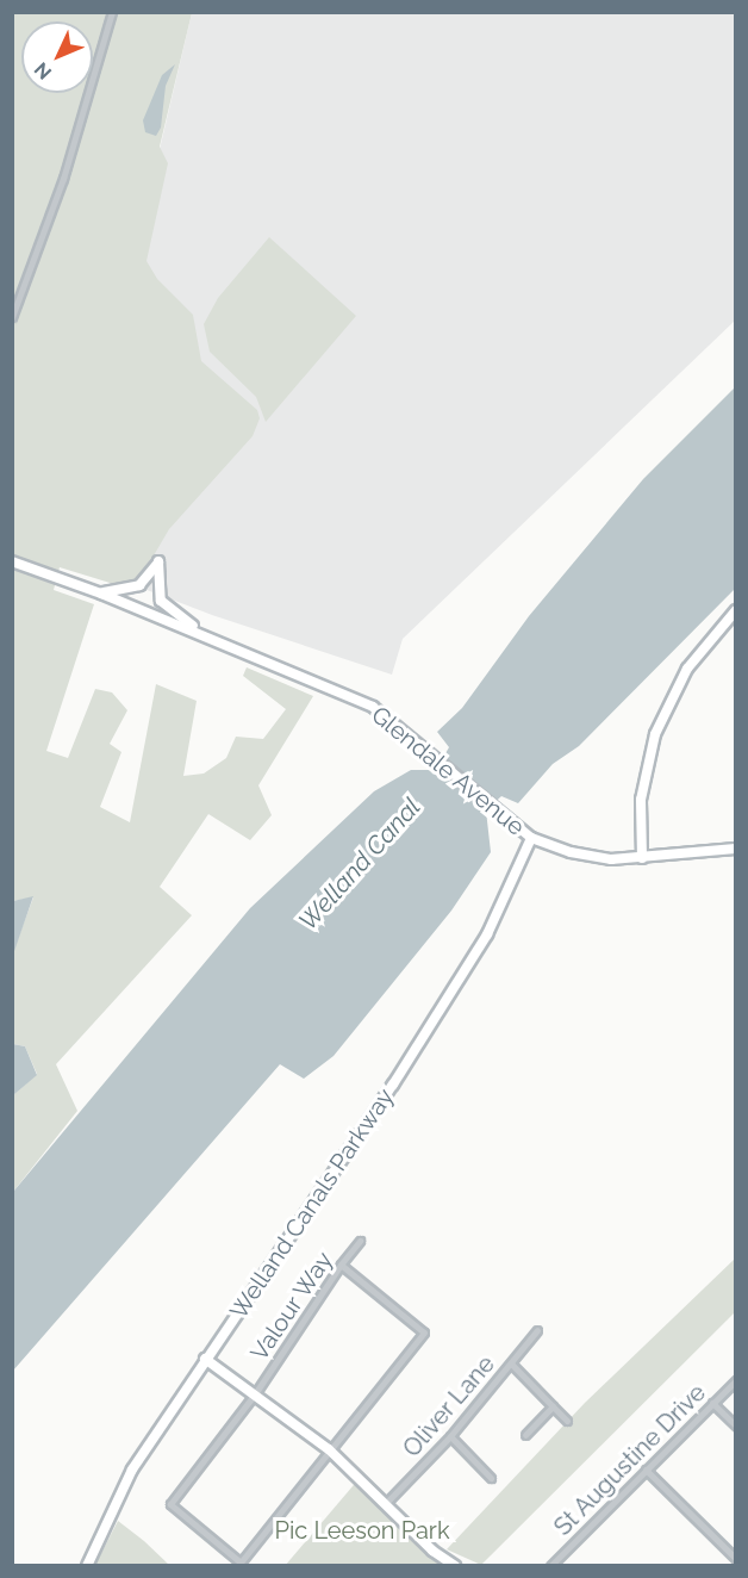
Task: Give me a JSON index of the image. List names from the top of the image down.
{
  "streets": {
    "main road": ["Glendale Avenue", "Welland Canals Parkway"],
    "street": ["Valour Way", "Oliver Lane", "St Augustine Drive"]
  },
  "crossings": [
    ["Glendale Avenue", "Welland Canals Parkway"]
  ],
  "water": ["Welland Canal"],
  "parks": ["Pic Leeson Park"],
  "north": "bottom left"
}
